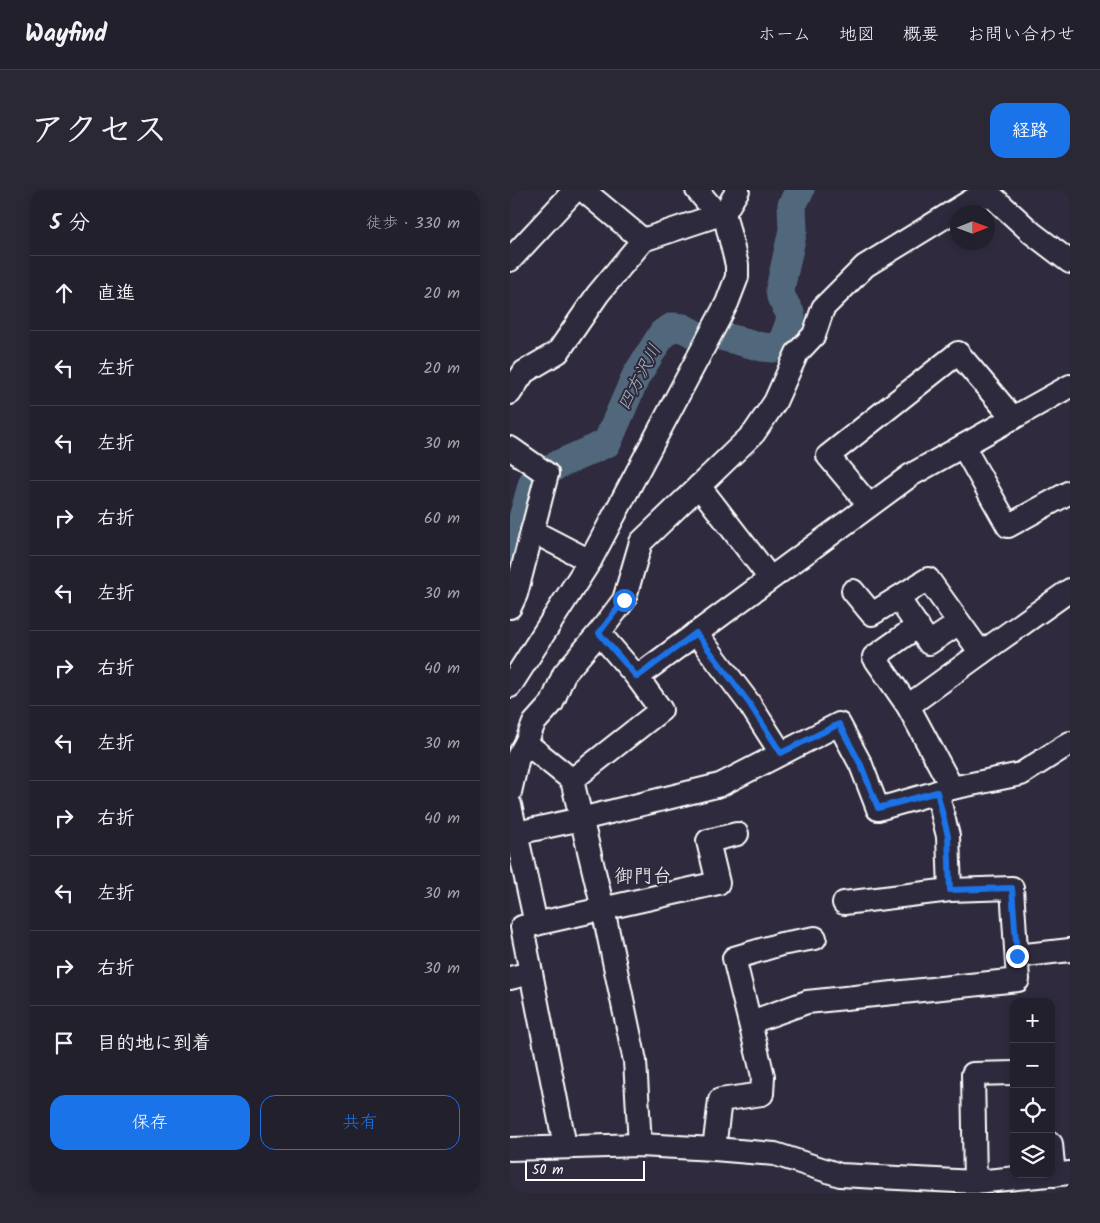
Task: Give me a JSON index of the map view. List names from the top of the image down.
{
  "districts": ["御門台"],
  "water": ["四方沢川"],
  "scale_bar": "50 m",
  "north": "right",
  "page": {
    "header": "Wayfind",
    "nav": [
      "ホーム",
      "地図",
      "概要",
      "お問い合わせ"
    ],
    "title": "アクセス",
    "buttons": [
      "経路",
      ["保存", "共有"]
    ],
    "heading": ["5 分", "徒歩 · 330 m"],
    "list": [
      ["直進", "20 m"],
      ["左折", "20 m"],
      ["左折", "30 m"],
      ["右折", "60 m"],
      ["左折", "30 m"],
      ["右折", "40 m"],
      ["左折", "30 m"],
      ["右折", "40 m"],
      ["左折", "30 m"],
      ["右折", "30 m"],
      "目的地に到着"
    ],
    "map_buttons": ["+", "−"],
    "scale": "50 m"
  }
}
